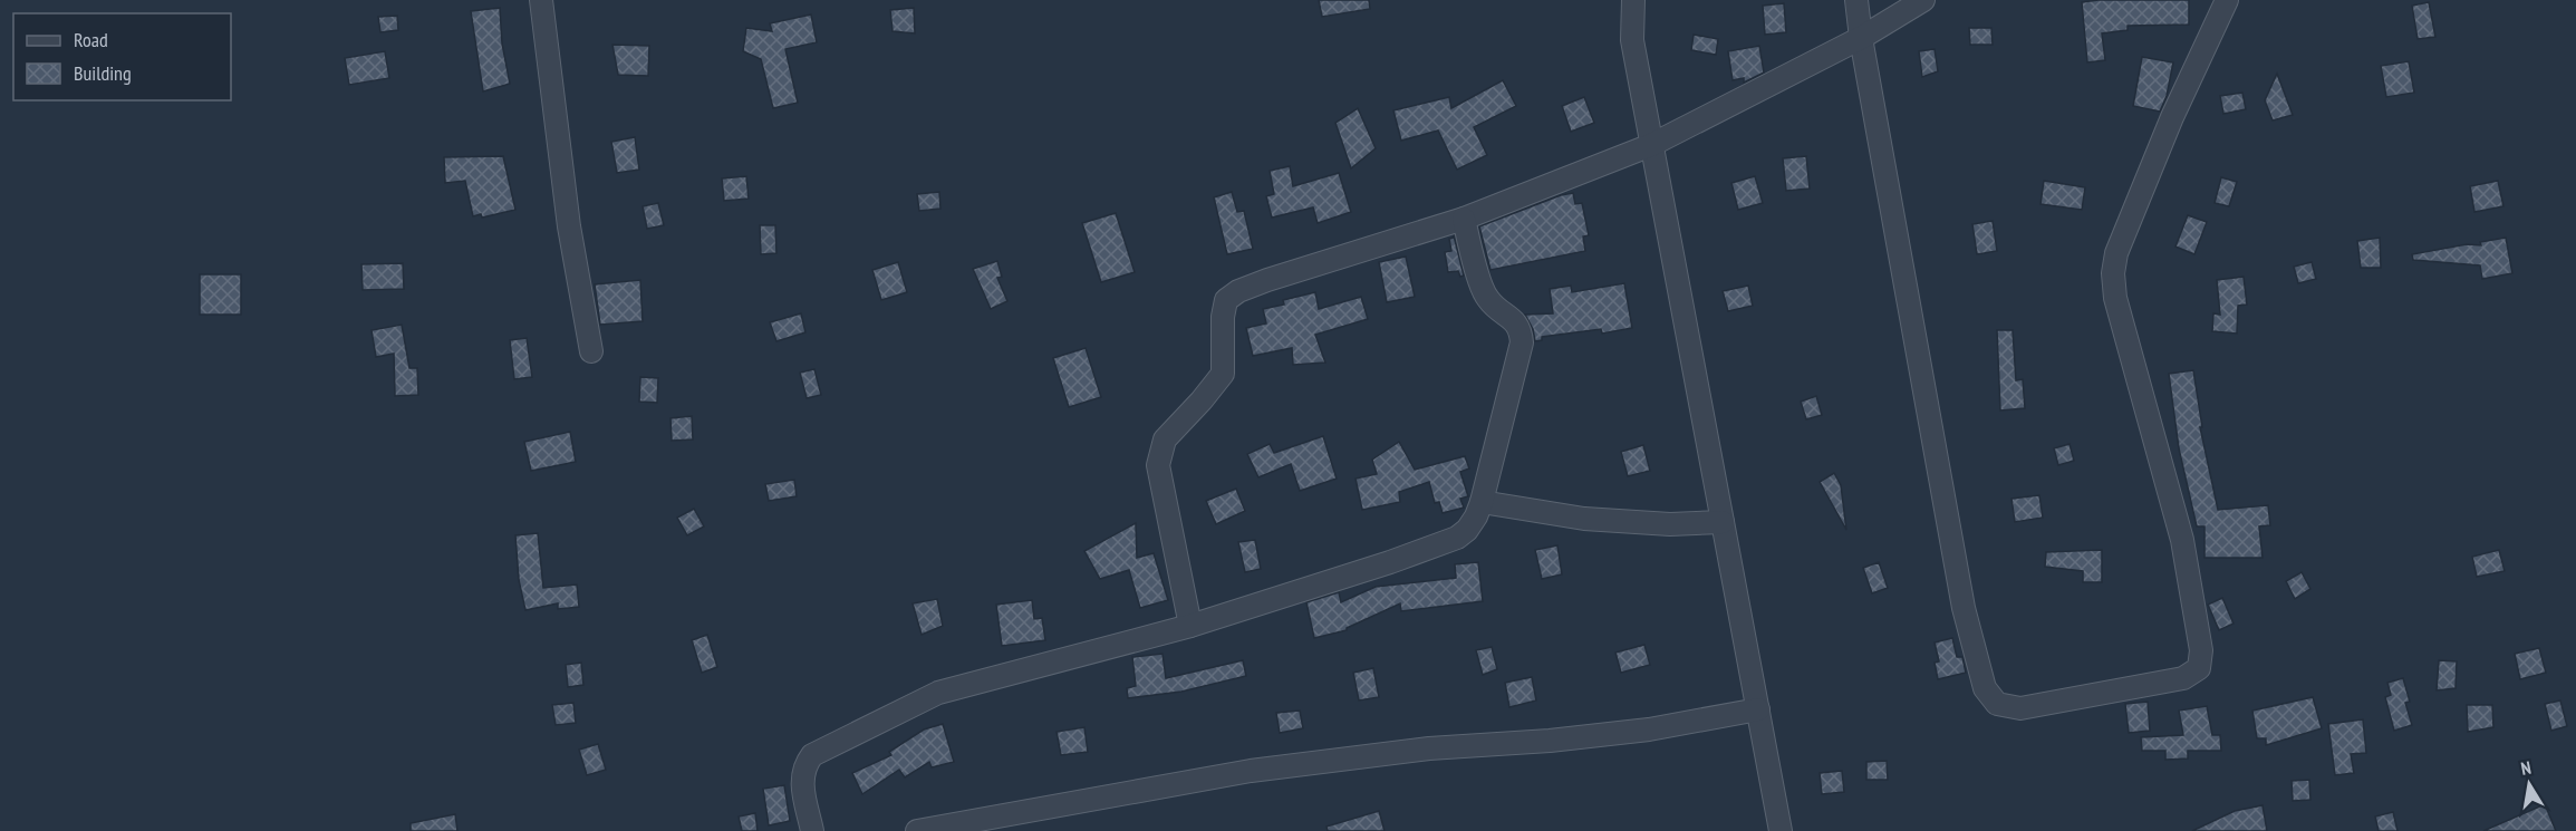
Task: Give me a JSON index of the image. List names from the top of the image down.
{
  "legend": ["Road", "Building"],
  "north": "top"
}
